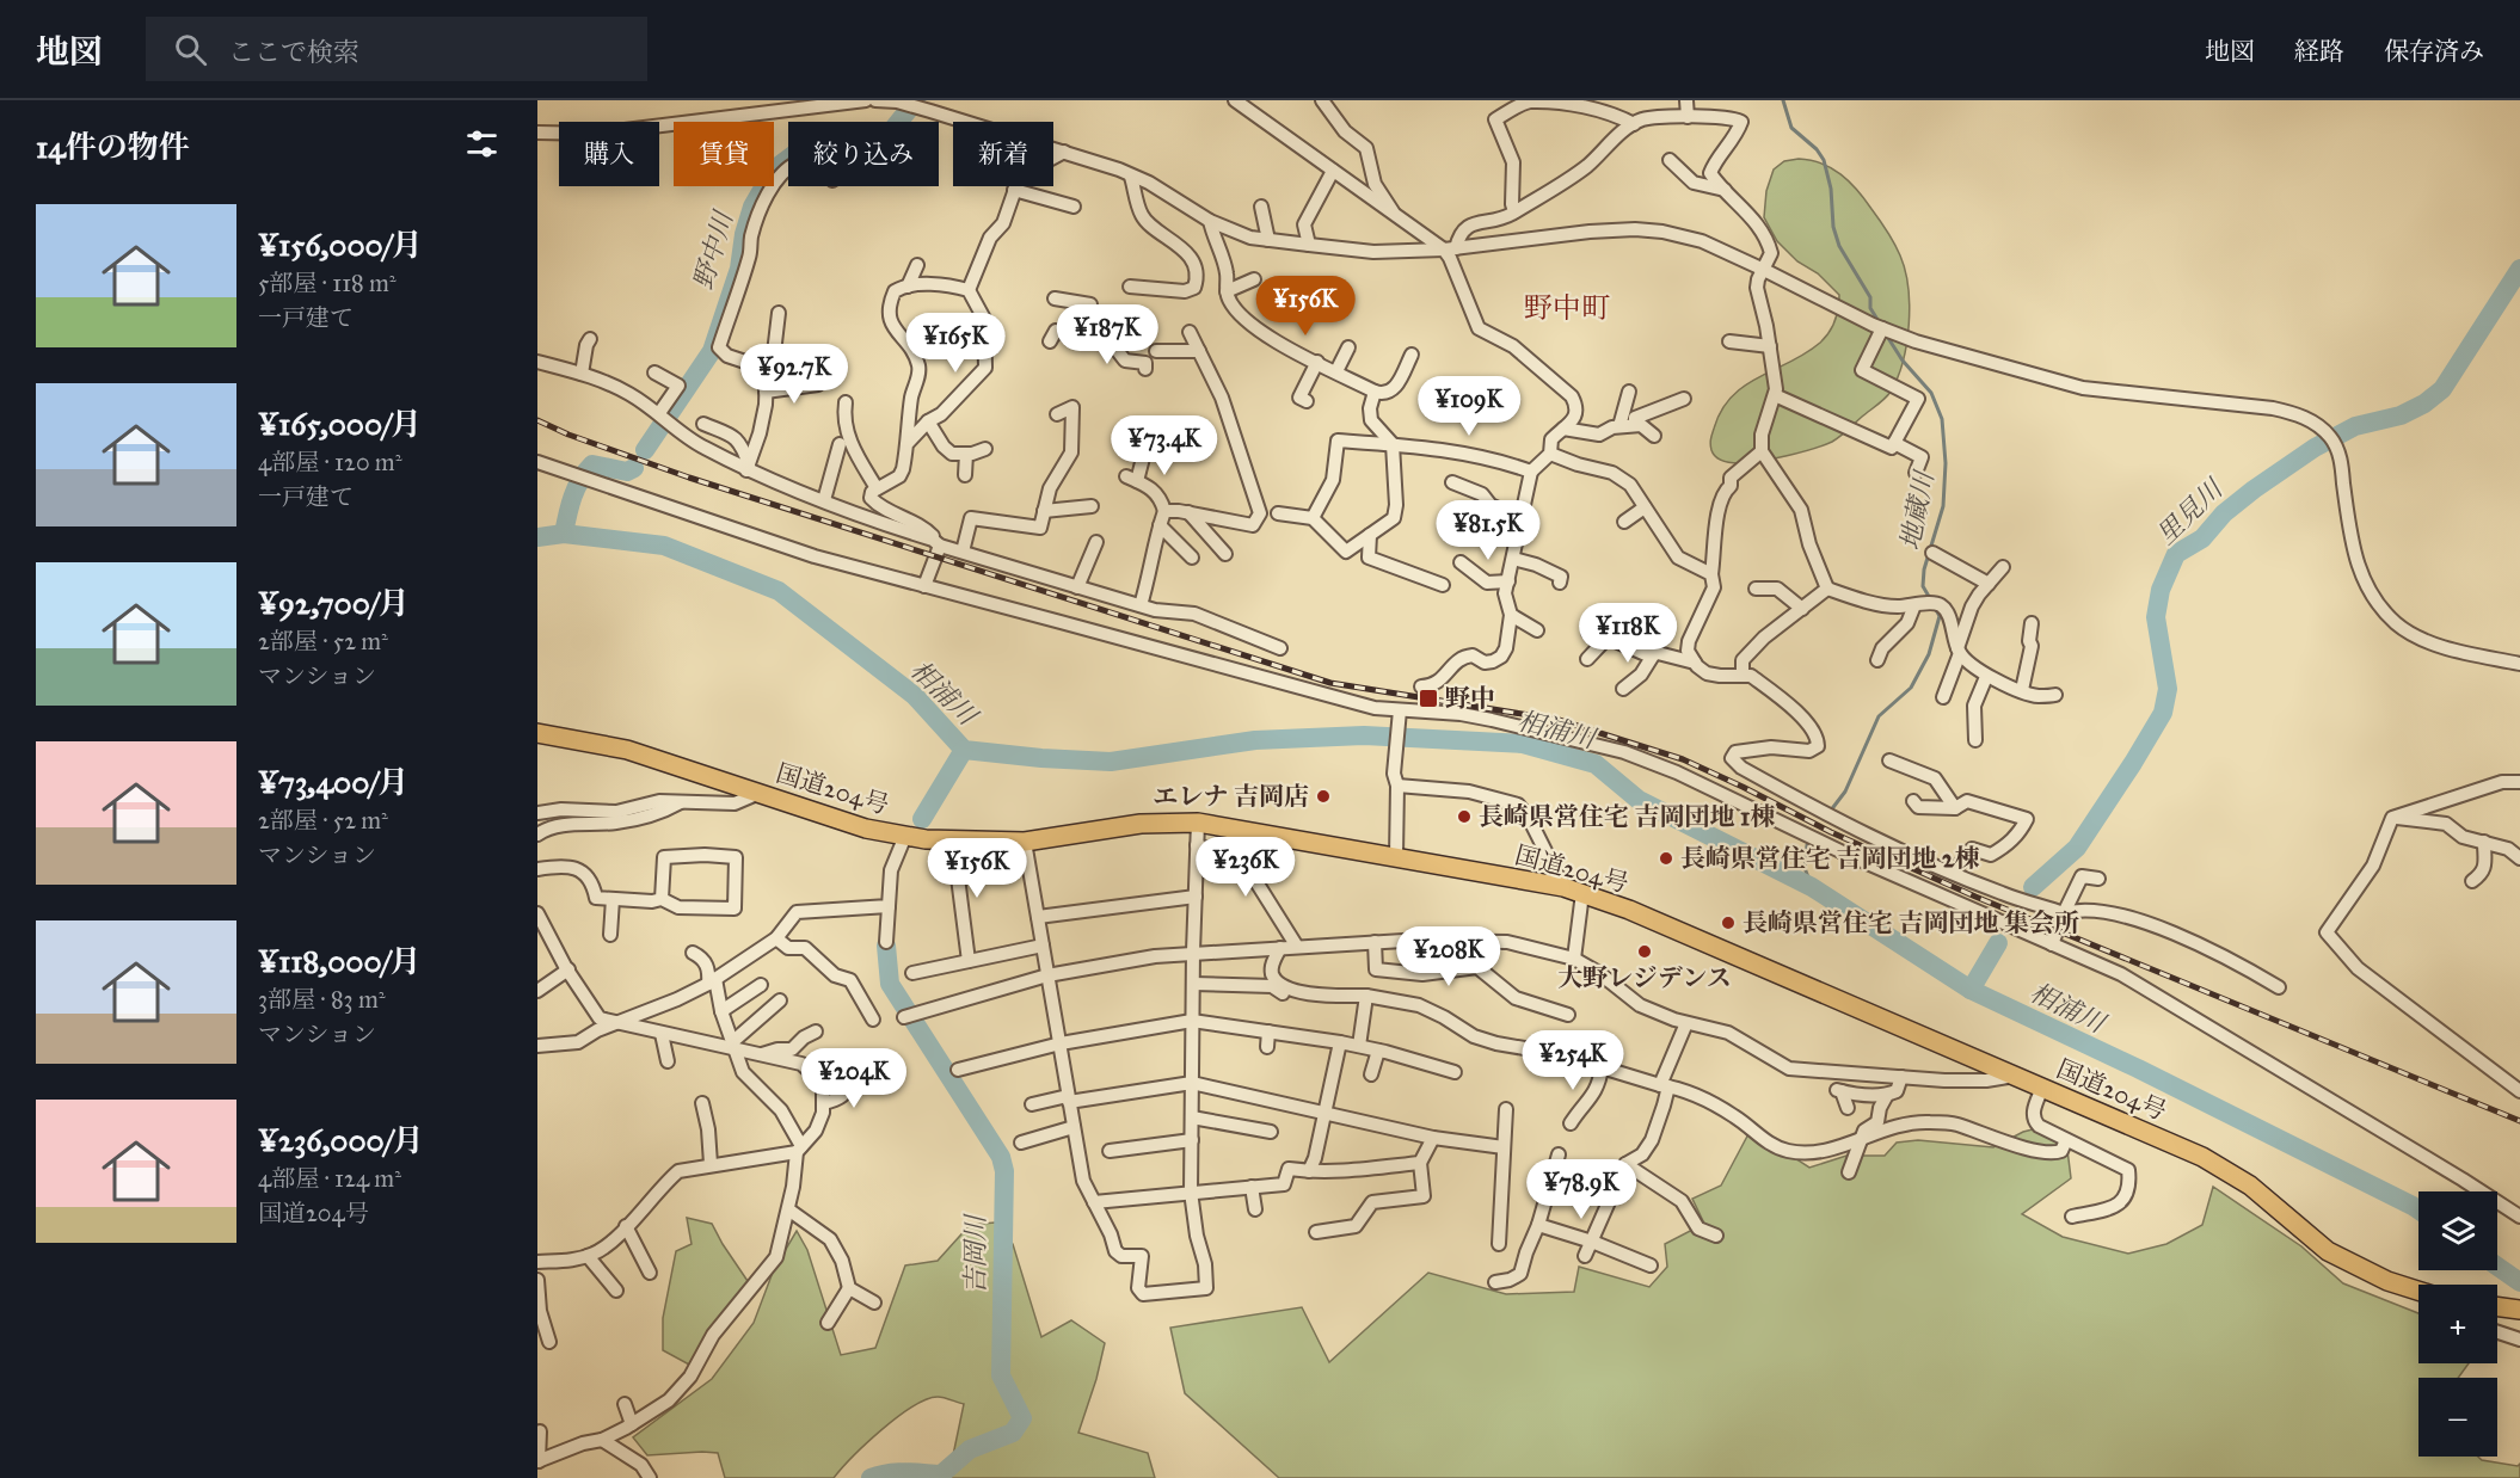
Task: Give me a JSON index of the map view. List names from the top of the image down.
{
  "streets": {
    "highway": ["国道204号"]
  },
  "districts": ["野中町"],
  "water": [
    "野中川",
    "地蔵川",
    "里見川",
    "相浦川",
    "吉岡川"
  ],
  "places": {
    "transit": ["野中"],
    "other": [
      "エレナ 吉岡店",
      "長崎県営住宅 吉岡団地 1棟",
      "長崎県営住宅 吉岡団地 2棟",
      "長崎県営住宅 吉岡団地 集会所",
      "大野レジデンス"
    ]
  },
  "page": {
    "header": "地図",
    "search": "ここで検索",
    "nav": ["地図", "経路", "保存済み"],
    "heading": "14件の物件",
    "chip": [
      "購入",
      "賃貸",
      "絞り込み",
      "新着"
    ],
    "list": [
      {
        "name": "¥156,000/月",
        "note": "5部屋 · 118 m² · 一戸建て"
      },
      {
        "name": "¥165,000/月",
        "note": "4部屋 · 120 m² · 一戸建て"
      },
      {
        "name": "¥92,700/月",
        "note": "2部屋 · 52 m² · マンション"
      },
      {
        "name": "¥73,400/月",
        "note": "2部屋 · 52 m² · マンション"
      },
      {
        "name": "¥118,000/月",
        "note": "3部屋 · 83 m² · マンション"
      },
      {
        "name": "¥236,000/月",
        "note": "4部屋 · 124 m² · 国道204号"
      }
    ],
    "price": [
      "¥156K",
      "¥187K",
      "¥165K",
      "¥92.7K",
      "¥109K",
      "¥73.4K",
      "¥81.5K",
      "¥118K",
      "¥236K",
      "¥156K",
      "¥208K",
      "¥254K",
      "¥204K",
      "¥78.9K"
    ],
    "map_buttons": ["+", "−"]
  }
}
